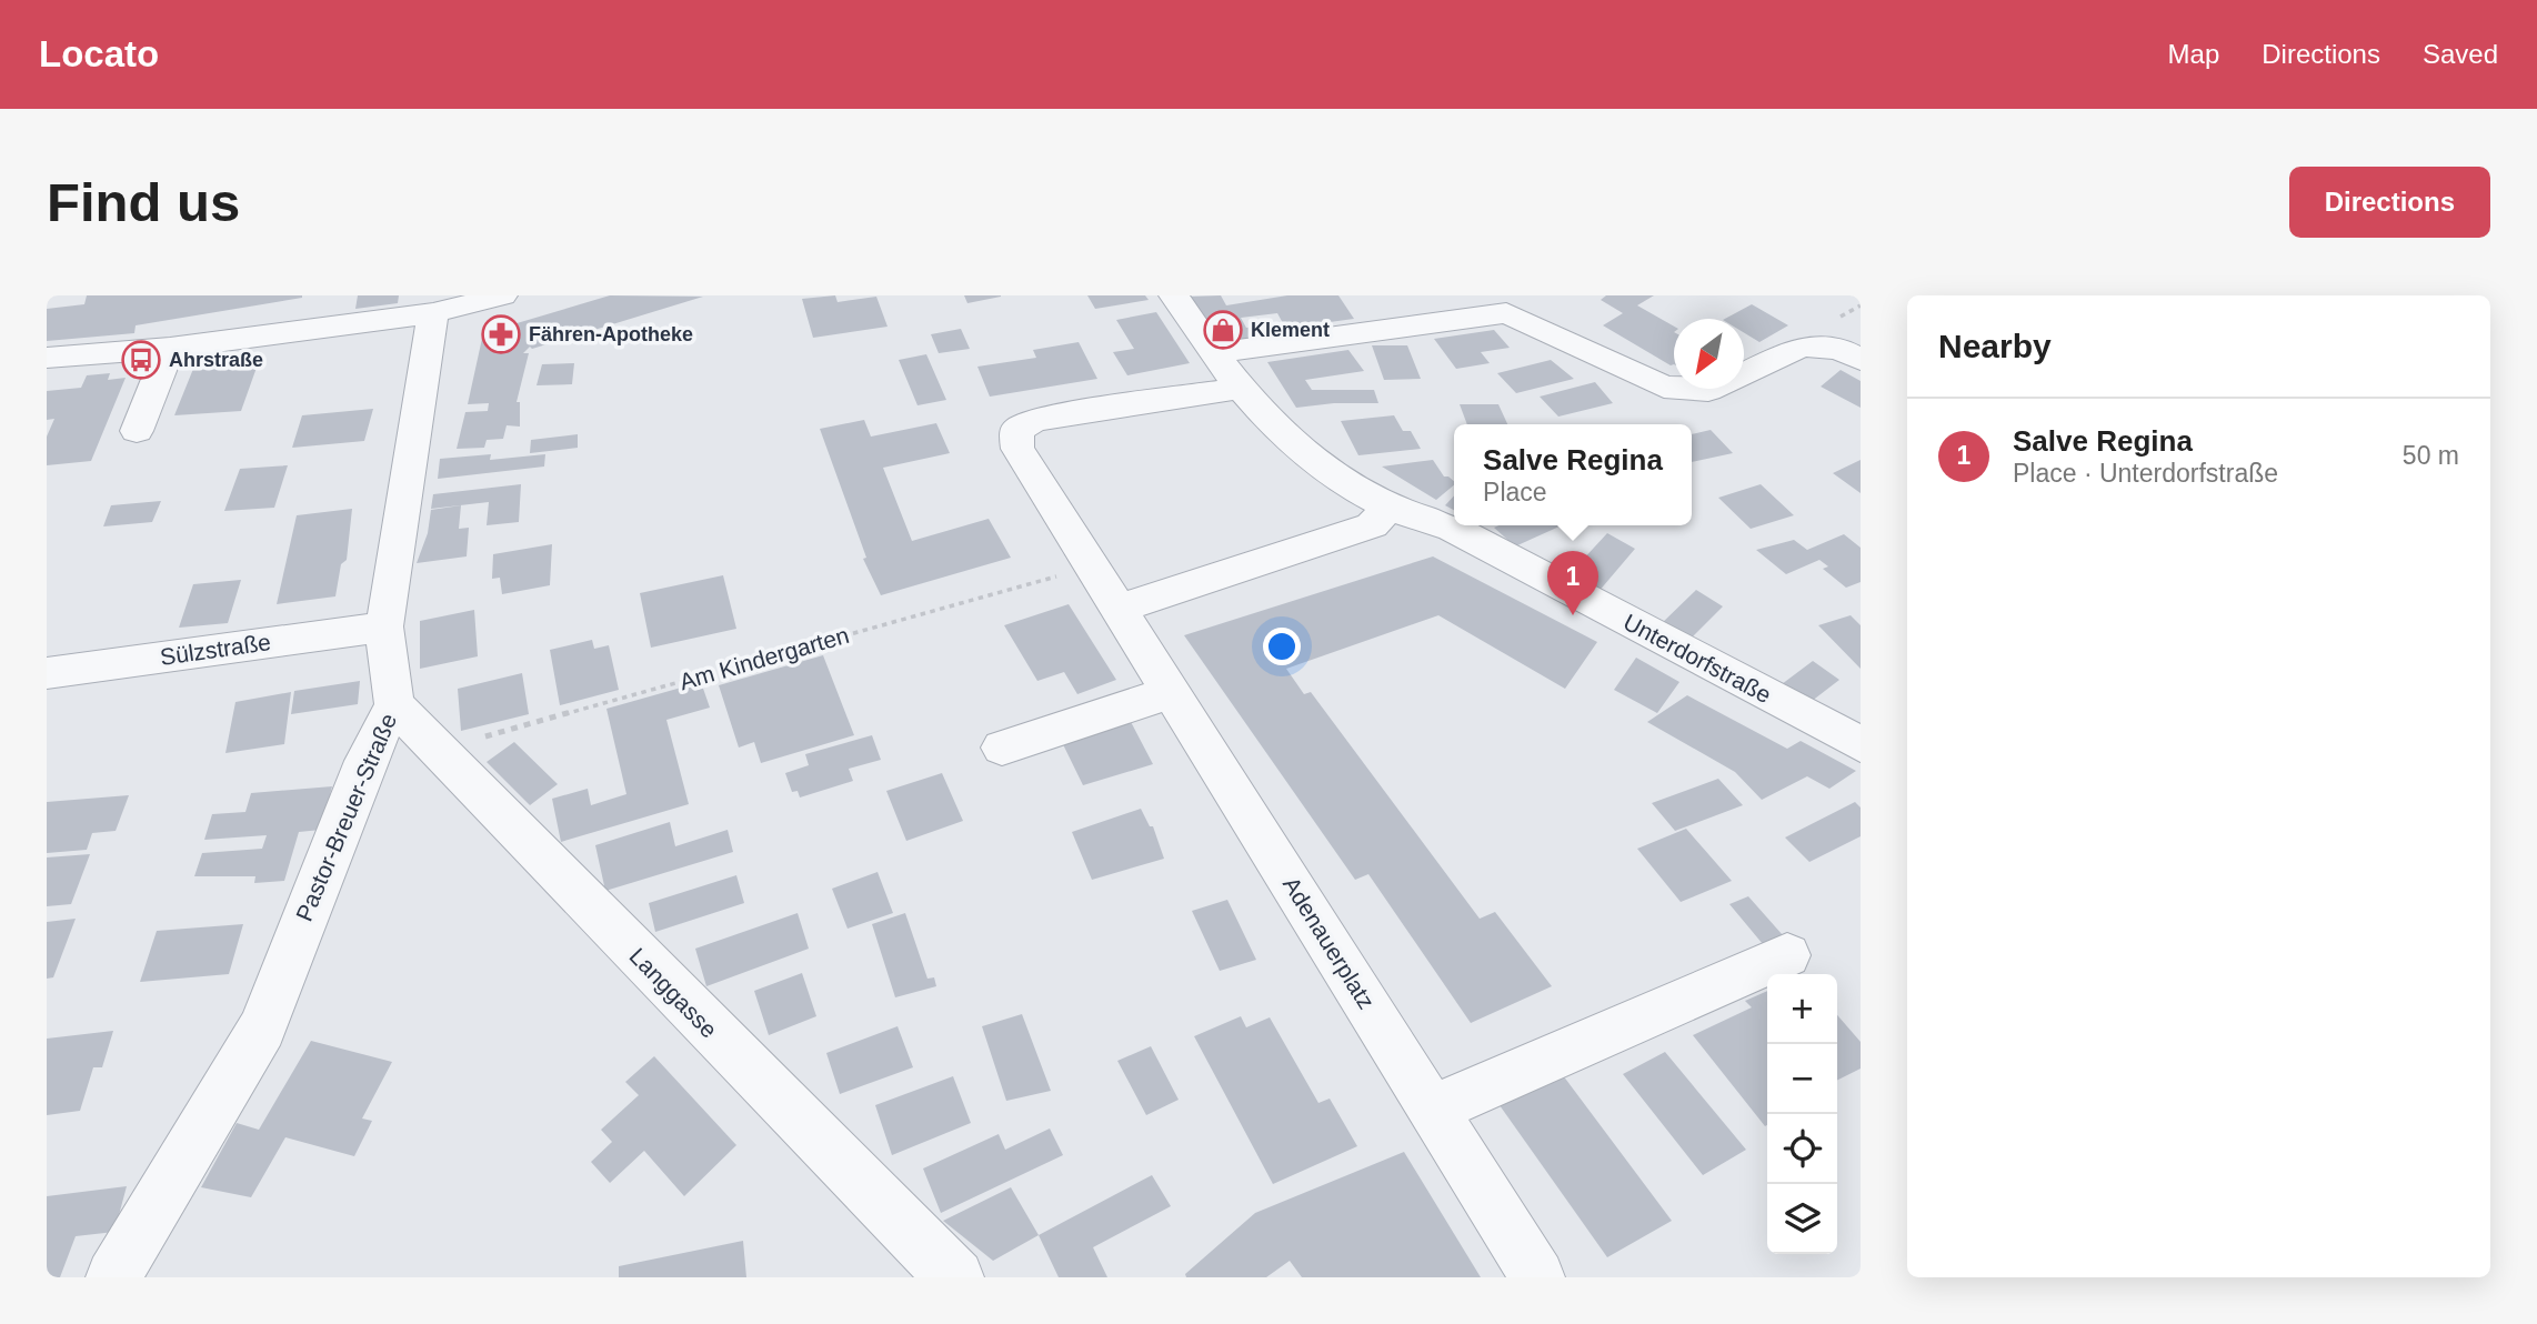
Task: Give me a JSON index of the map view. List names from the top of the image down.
{
  "streets": {
    "street": [
      "Sülzstraße",
      "Unterdorfstraße",
      "Pastor-Breuer-Straße",
      "Adenauerplatz",
      "Langgasse"
    ],
    "path": ["Am Kindergarten"]
  },
  "crossings": [
    ["Sülzstraße", "Pastor-Breuer-Straße"],
    ["Am Kindergarten", "Adenauerplatz"],
    ["Am Kindergarten", "Langgasse"],
    ["Unterdorfstraße", "Adenauerplatz"],
    ["Pastor-Breuer-Straße", "Langgasse"]
  ],
  "places": {
    "shop": ["Klement"],
    "pharmacy": ["Fähren-Apotheke"],
    "bus stop": ["Ahrstraße"]
  },
  "north": "bottom left",
  "page": {
    "header": "Locato",
    "nav": ["Map", "Directions", "Saved"],
    "buttons": "Directions",
    "title": "Find us",
    "heading": "Nearby",
    "list": [
      {
        "mark": "1",
        "name": "Salve Regina",
        "note": "Place · Unterdorfstraße",
        "value": "50 m"
      }
    ],
    "popup": ["Salve Regina", "Place"],
    "pins": "1",
    "map_buttons": ["+", "−"]
  }
}
